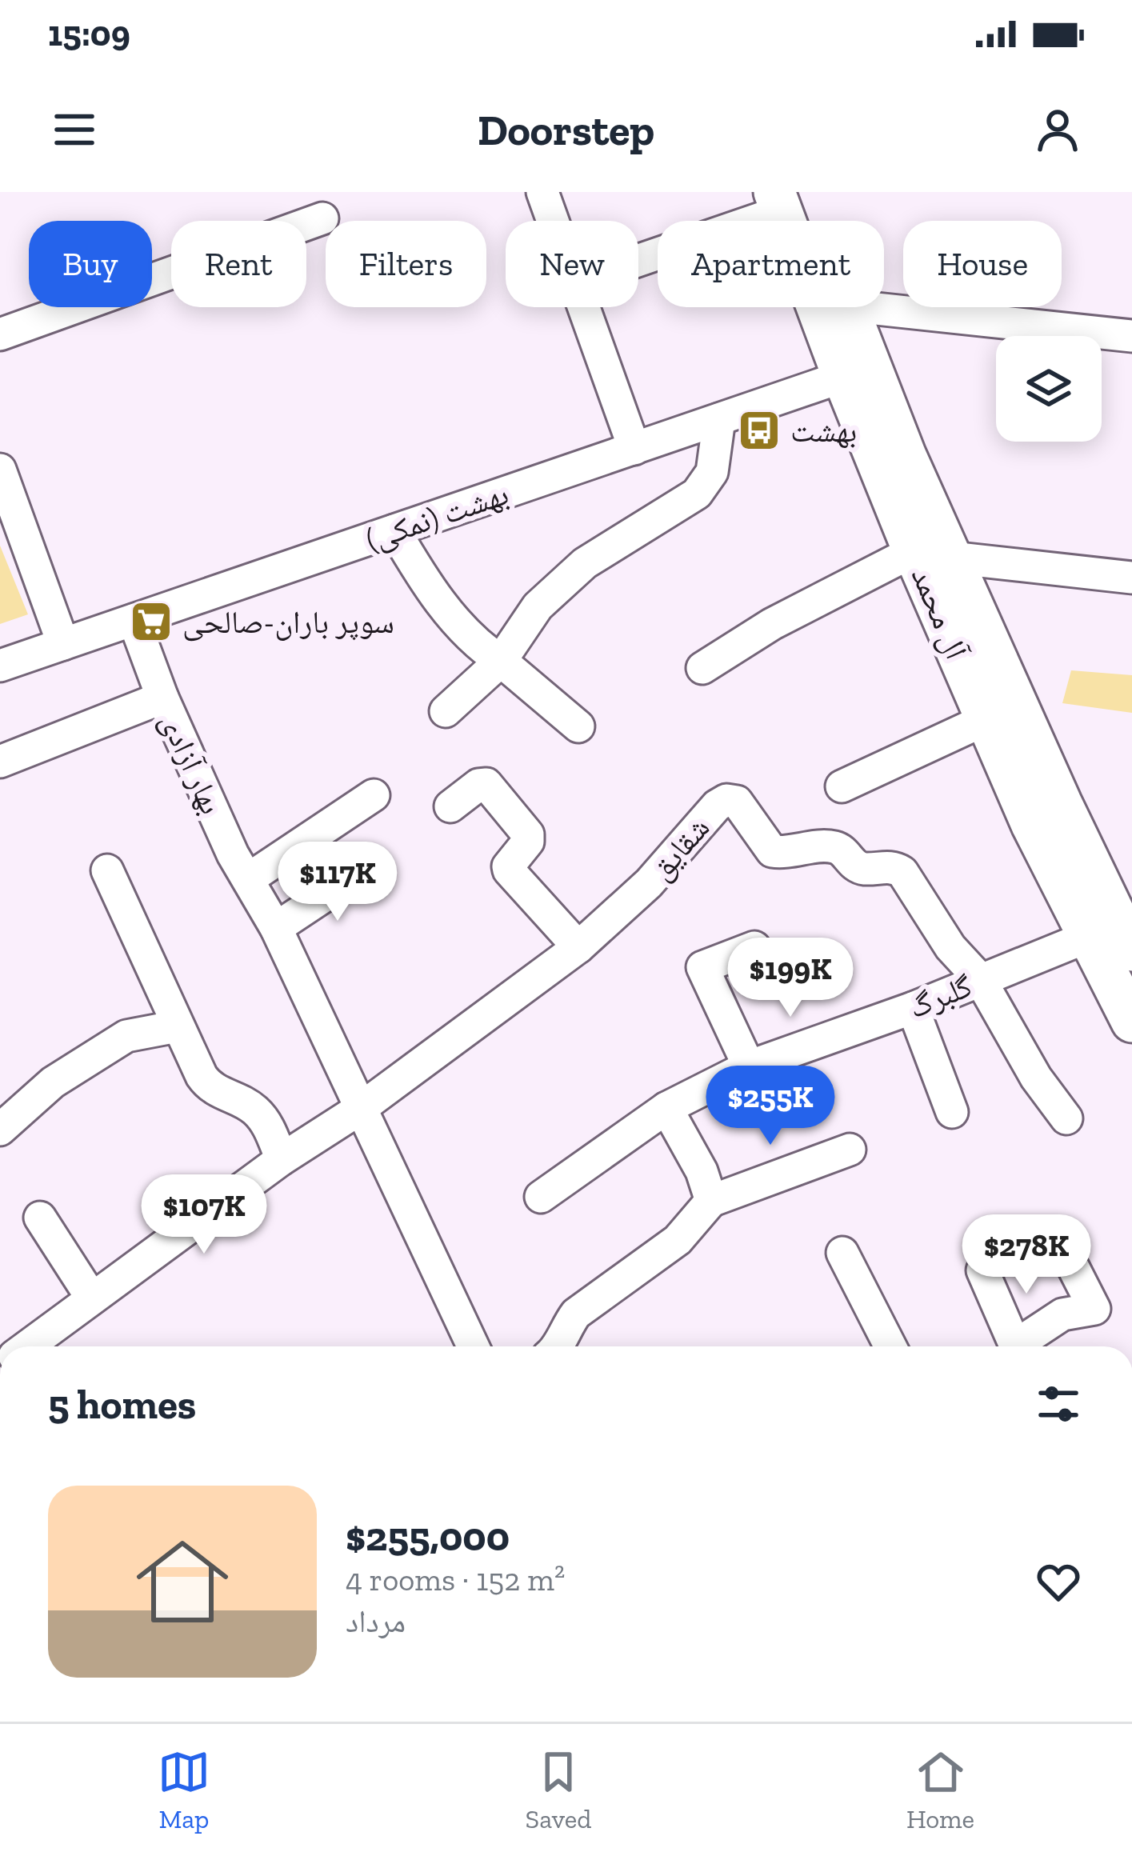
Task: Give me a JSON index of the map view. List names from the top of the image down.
{
  "streets": {
    "main road": ["آل محمد"],
    "street": [
      "بهشت (نمکی)",
      "بهار آزادی",
      "شقایق",
      "گلبرگ"
    ]
  },
  "crossings": [
    ["بهشت (نمکی)", "آل محمد"],
    ["بهشت (نمکی)", "بهار آزادی"],
    ["آل محمد", "گلبرگ"],
    ["بهار آزادی", "شقایق"],
    ["شقایق", "گلبرگ"]
  ],
  "places": {
    "bus stop": ["بهشت"],
    "supermarket": ["سوپر باران-صالحی"]
  },
  "page": {
    "status": "15:09",
    "header": "Doorstep",
    "chip": [
      "Buy",
      "Rent",
      "Filters",
      "New",
      "Apartment",
      "House"
    ],
    "price": [
      "$117K",
      "$199K",
      "$255K",
      "$107K",
      "$278K"
    ],
    "heading": "5 homes",
    "list": [
      {
        "name": "$255,000",
        "note": "4 rooms · 152 m² · مرداد"
      }
    ],
    "tabs": ["Map", "Saved", "Home"]
  }
}
